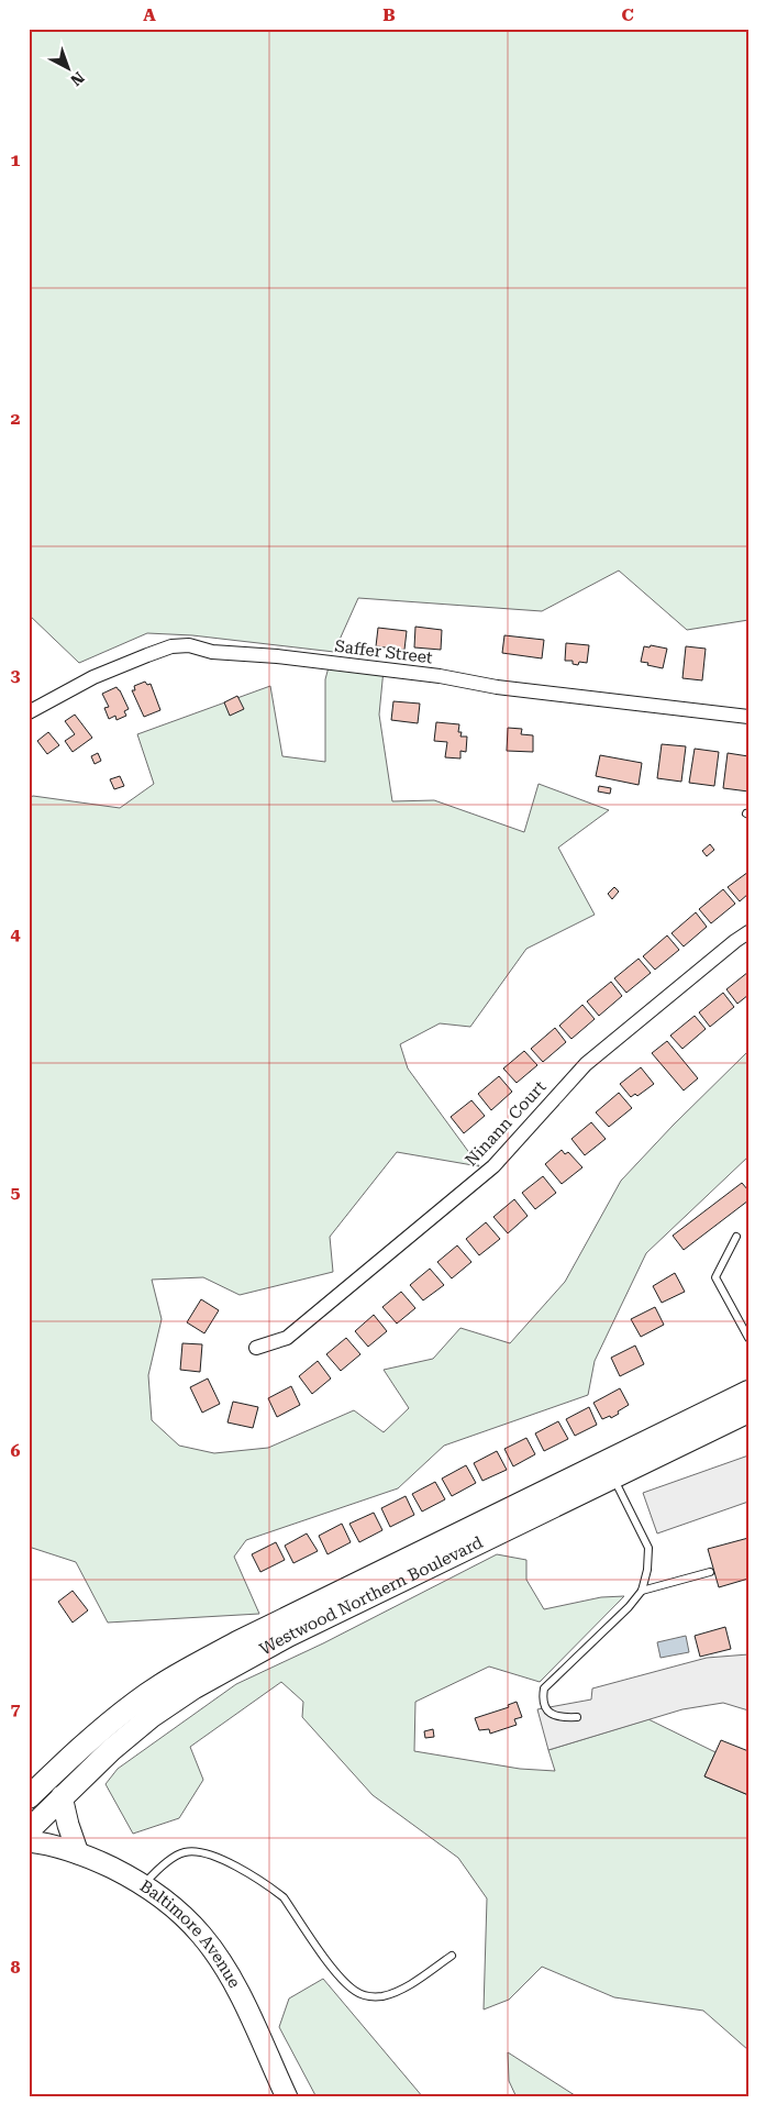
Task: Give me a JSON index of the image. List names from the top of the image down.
{
  "streets": {
    "main road": ["Westwood Northern Boulevard"],
    "street": ["Saffer Street", "Ninann Court", "Baltimore Avenue"]
  },
  "north": "bottom right",
  "grid": {
    "columns": ["A", "B", "C"],
    "rows": [
      "1",
      "2",
      "3",
      "4",
      "5",
      "6",
      "7",
      "8"
    ]
  }
}
